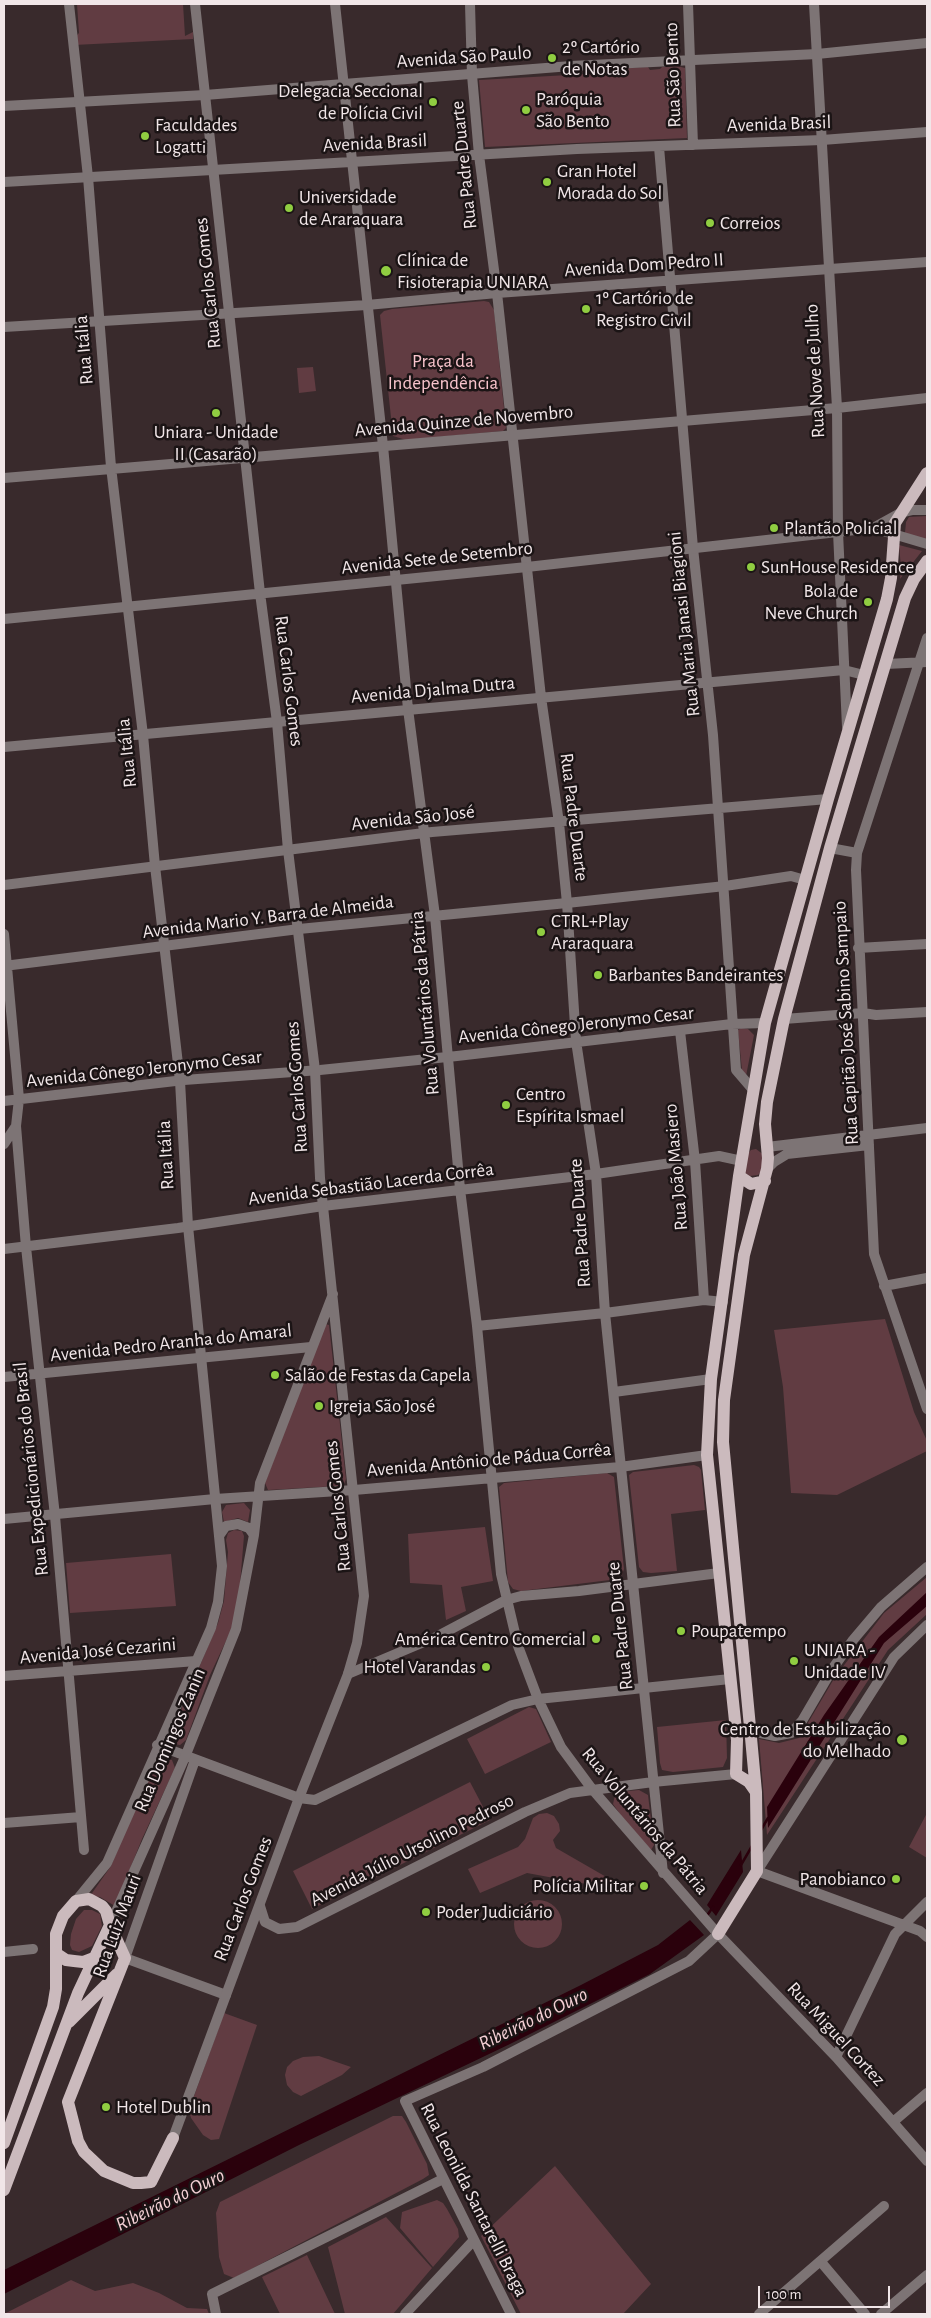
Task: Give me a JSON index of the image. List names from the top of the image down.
{
  "streets": {
    "main road": ["Rua Domingos Zanin", "Rua Luiz Mauri"],
    "street": [
      "Avenida São Paulo",
      "Rua São Bento",
      "Avenida Brasil",
      "Rua Padre Duarte",
      "Avenida Dom Pedro II",
      "Rua Carlos Gomes",
      "Rua Itália",
      "Rua Nove de Julho",
      "Avenida Quinze de Novembro",
      "Avenida Sete de Setembro",
      "Rua Maria Janasi Biagioni",
      "Avenida Djalma Dutra",
      "Avenida São José",
      "Avenida Mario Y. Barra de Almeida",
      "Rua Voluntários da Pátria",
      "Rua Capitão José Sabino Sampaio",
      "Avenida Cônego Jeronymo Cesar",
      "Rua João Masiero",
      "Avenida Sebastião Lacerda Corrêa",
      "Avenida Pedro Aranha do Amaral",
      "Avenida Antônio de Pádua Corrêa",
      "Rua Expedicionários do Brasil",
      "Avenida José Cezarini",
      "Avenida Júlio Ursolino Pedroso",
      "Rua Miguel Cortez",
      "Rua Leonilda Santarelli Braga"
    ]
  },
  "crossings": [
    ["Avenida São Paulo", "Rua São Bento"],
    ["Avenida São Paulo", "Rua Padre Duarte"],
    ["Avenida São Paulo", "Rua Carlos Gomes"],
    ["Avenida São Paulo", "Rua Itália"],
    ["Avenida São Paulo", "Rua Nove de Julho"],
    ["Avenida São Paulo", "Rua Voluntários da Pátria"],
    ["Rua São Bento", "Avenida Brasil"],
    ["Avenida Brasil", "Rua Padre Duarte"],
    ["Avenida Brasil", "Rua Carlos Gomes"],
    ["Avenida Brasil", "Rua Itália"],
    ["Avenida Brasil", "Rua Nove de Julho"],
    ["Avenida Brasil", "Rua Maria Janasi Biagioni"],
    ["Avenida Brasil", "Rua Voluntários da Pátria"],
    ["Rua Padre Duarte", "Avenida Dom Pedro II"],
    ["Rua Padre Duarte", "Avenida Quinze de Novembro"],
    ["Rua Padre Duarte", "Avenida Sete de Setembro"],
    ["Rua Padre Duarte", "Avenida Djalma Dutra"],
    ["Rua Padre Duarte", "Avenida São José"],
    ["Rua Padre Duarte", "Avenida Mario Y. Barra de Almeida"],
    ["Rua Padre Duarte", "Rua Voluntários da Pátria"],
    ["Rua Padre Duarte", "Avenida Cônego Jeronymo Cesar"],
    ["Rua Padre Duarte", "Avenida Sebastião Lacerda Corrêa"],
    ["Rua Padre Duarte", "Avenida Antônio de Pádua Corrêa"],
    ["Rua Padre Duarte", "Avenida Júlio Ursolino Pedroso"],
    ["Avenida Dom Pedro II", "Rua Carlos Gomes"],
    ["Avenida Dom Pedro II", "Rua Itália"],
    ["Avenida Dom Pedro II", "Rua Nove de Julho"],
    ["Avenida Dom Pedro II", "Rua Maria Janasi Biagioni"],
    ["Avenida Dom Pedro II", "Rua Voluntários da Pátria"],
    ["Rua Carlos Gomes", "Avenida Quinze de Novembro"],
    ["Rua Carlos Gomes", "Avenida Sete de Setembro"],
    ["Rua Carlos Gomes", "Avenida Djalma Dutra"],
    ["Rua Carlos Gomes", "Avenida São José"],
    ["Rua Carlos Gomes", "Avenida Mario Y. Barra de Almeida"],
    ["Rua Carlos Gomes", "Avenida Cônego Jeronymo Cesar"],
    ["Rua Carlos Gomes", "Avenida Sebastião Lacerda Corrêa"],
    ["Rua Carlos Gomes", "Avenida Antônio de Pádua Corrêa"],
    ["Rua Carlos Gomes", "Rua Domingos Zanin"],
    ["Rua Carlos Gomes", "Avenida Júlio Ursolino Pedroso"],
    ["Rua Carlos Gomes", "Rua Luiz Mauri"],
    ["Rua Itália", "Avenida Quinze de Novembro"],
    ["Rua Itália", "Avenida Sete de Setembro"],
    ["Rua Itália", "Avenida Djalma Dutra"],
    ["Rua Itália", "Avenida São José"],
    ["Rua Itália", "Avenida Mario Y. Barra de Almeida"],
    ["Rua Itália", "Avenida Cônego Jeronymo Cesar"],
    ["Rua Itália", "Avenida Sebastião Lacerda Corrêa"],
    ["Rua Itália", "Avenida Pedro Aranha do Amaral"],
    ["Rua Itália", "Avenida Antônio de Pádua Corrêa"],
    ["Rua Itália", "Rua Domingos Zanin"],
    ["Rua Nove de Julho", "Avenida Quinze de Novembro"],
    ["Rua Nove de Julho", "Avenida Sete de Setembro"],
    ["Rua Nove de Julho", "Avenida Djalma Dutra"],
    ["Avenida Quinze de Novembro", "Rua Maria Janasi Biagioni"],
    ["Avenida Quinze de Novembro", "Rua Voluntários da Pátria"],
    ["Avenida Sete de Setembro", "Rua Maria Janasi Biagioni"],
    ["Avenida Sete de Setembro", "Rua Voluntários da Pátria"],
    ["Rua Maria Janasi Biagioni", "Avenida Djalma Dutra"],
    ["Rua Maria Janasi Biagioni", "Avenida São José"],
    ["Rua Maria Janasi Biagioni", "Avenida Mario Y. Barra de Almeida"],
    ["Rua Maria Janasi Biagioni", "Avenida Cônego Jeronymo Cesar"],
    ["Avenida Djalma Dutra", "Rua Voluntários da Pátria"],
    ["Avenida São José", "Rua Voluntários da Pátria"],
    ["Avenida Mario Y. Barra de Almeida", "Rua Voluntários da Pátria"],
    ["Avenida Mario Y. Barra de Almeida", "Rua Expedicionários do Brasil"],
    ["Rua Voluntários da Pátria", "Avenida Cônego Jeronymo Cesar"],
    ["Rua Voluntários da Pátria", "Avenida Sebastião Lacerda Corrêa"],
    ["Rua Voluntários da Pátria", "Avenida Antônio de Pádua Corrêa"],
    ["Rua Voluntários da Pátria", "Avenida Júlio Ursolino Pedroso"],
    ["Rua Voluntários da Pátria", "Rua Miguel Cortez"],
    ["Rua Voluntários da Pátria", "Rua Leonilda Santarelli Braga"],
    ["Avenida Cônego Jeronymo Cesar", "Rua João Masiero"],
    ["Avenida Cônego Jeronymo Cesar", "Rua Expedicionários do Brasil"],
    ["Rua João Masiero", "Avenida Sebastião Lacerda Corrêa"],
    ["Avenida Sebastião Lacerda Corrêa", "Rua Expedicionários do Brasil"],
    ["Avenida Pedro Aranha do Amaral", "Rua Expedicionários do Brasil"],
    ["Avenida Pedro Aranha do Amaral", "Rua Domingos Zanin"],
    ["Avenida Antônio de Pádua Corrêa", "Rua Expedicionários do Brasil"],
    ["Avenida Antônio de Pádua Corrêa", "Rua Domingos Zanin"],
    ["Rua Expedicionários do Brasil", "Avenida José Cezarini"],
    ["Avenida José Cezarini", "Rua Domingos Zanin"],
    ["Rua Domingos Zanin", "Rua Luiz Mauri"],
    ["Rua Miguel Cortez", "Rua Leonilda Santarelli Braga"]
  ],
  "water": ["Ribeirão do Ouro"],
  "parks": ["Praça da Independência"],
  "places": [
    "2º Cartório de Notas",
    "Delegacia Seccional de Polícia Civil",
    "Paróquia São Bento",
    "Faculdades Logatti",
    "Gran Hotel Morada do Sol",
    "Universidade de Araraquara",
    "Correios",
    "Clínica de Fisioterapia UNIARA",
    "1º Cartório de Registro Civil",
    "Uniara - Unidade II (Casarão)",
    "Plantão Policial",
    "SunHouse Residence",
    "Bola de Neve Church",
    "CTRL+Play Araraquara",
    "Barbantes Bandeirantes",
    "Centro Espírita Ismael",
    "Salão de Festas da Capela",
    "Igreja São José",
    "Poupatempo",
    "América Centro Comercial",
    "UNIARA - Unidade IV",
    "Hotel Varandas",
    "Centro de Estabilização do Melhado",
    "Panobianco",
    "Polícia Militar",
    "Poder Judiciário",
    "Hotel Dublin"
  ],
  "scale_bar": "100 m"
}
